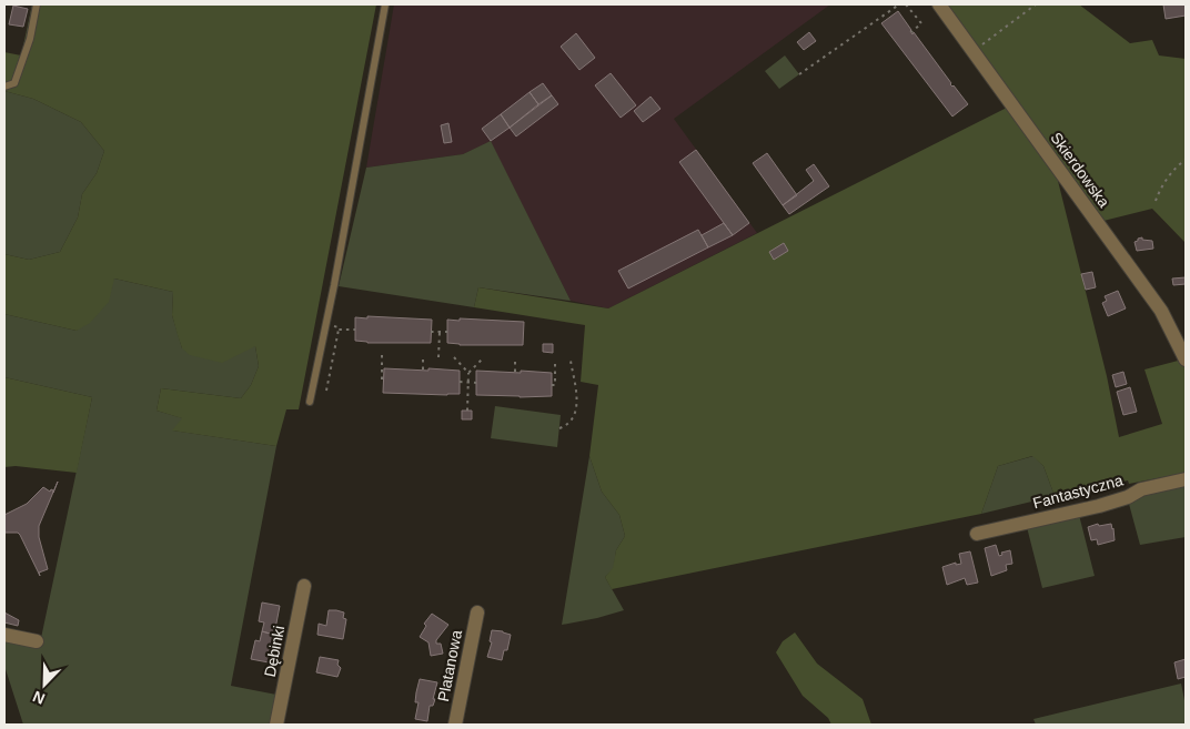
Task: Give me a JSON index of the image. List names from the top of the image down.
{
  "streets": {
    "street": [
      "Skierdowska",
      "Fantastyczna",
      "Dębinki",
      "Platanowa"
    ]
  },
  "north": "bottom left"
}
